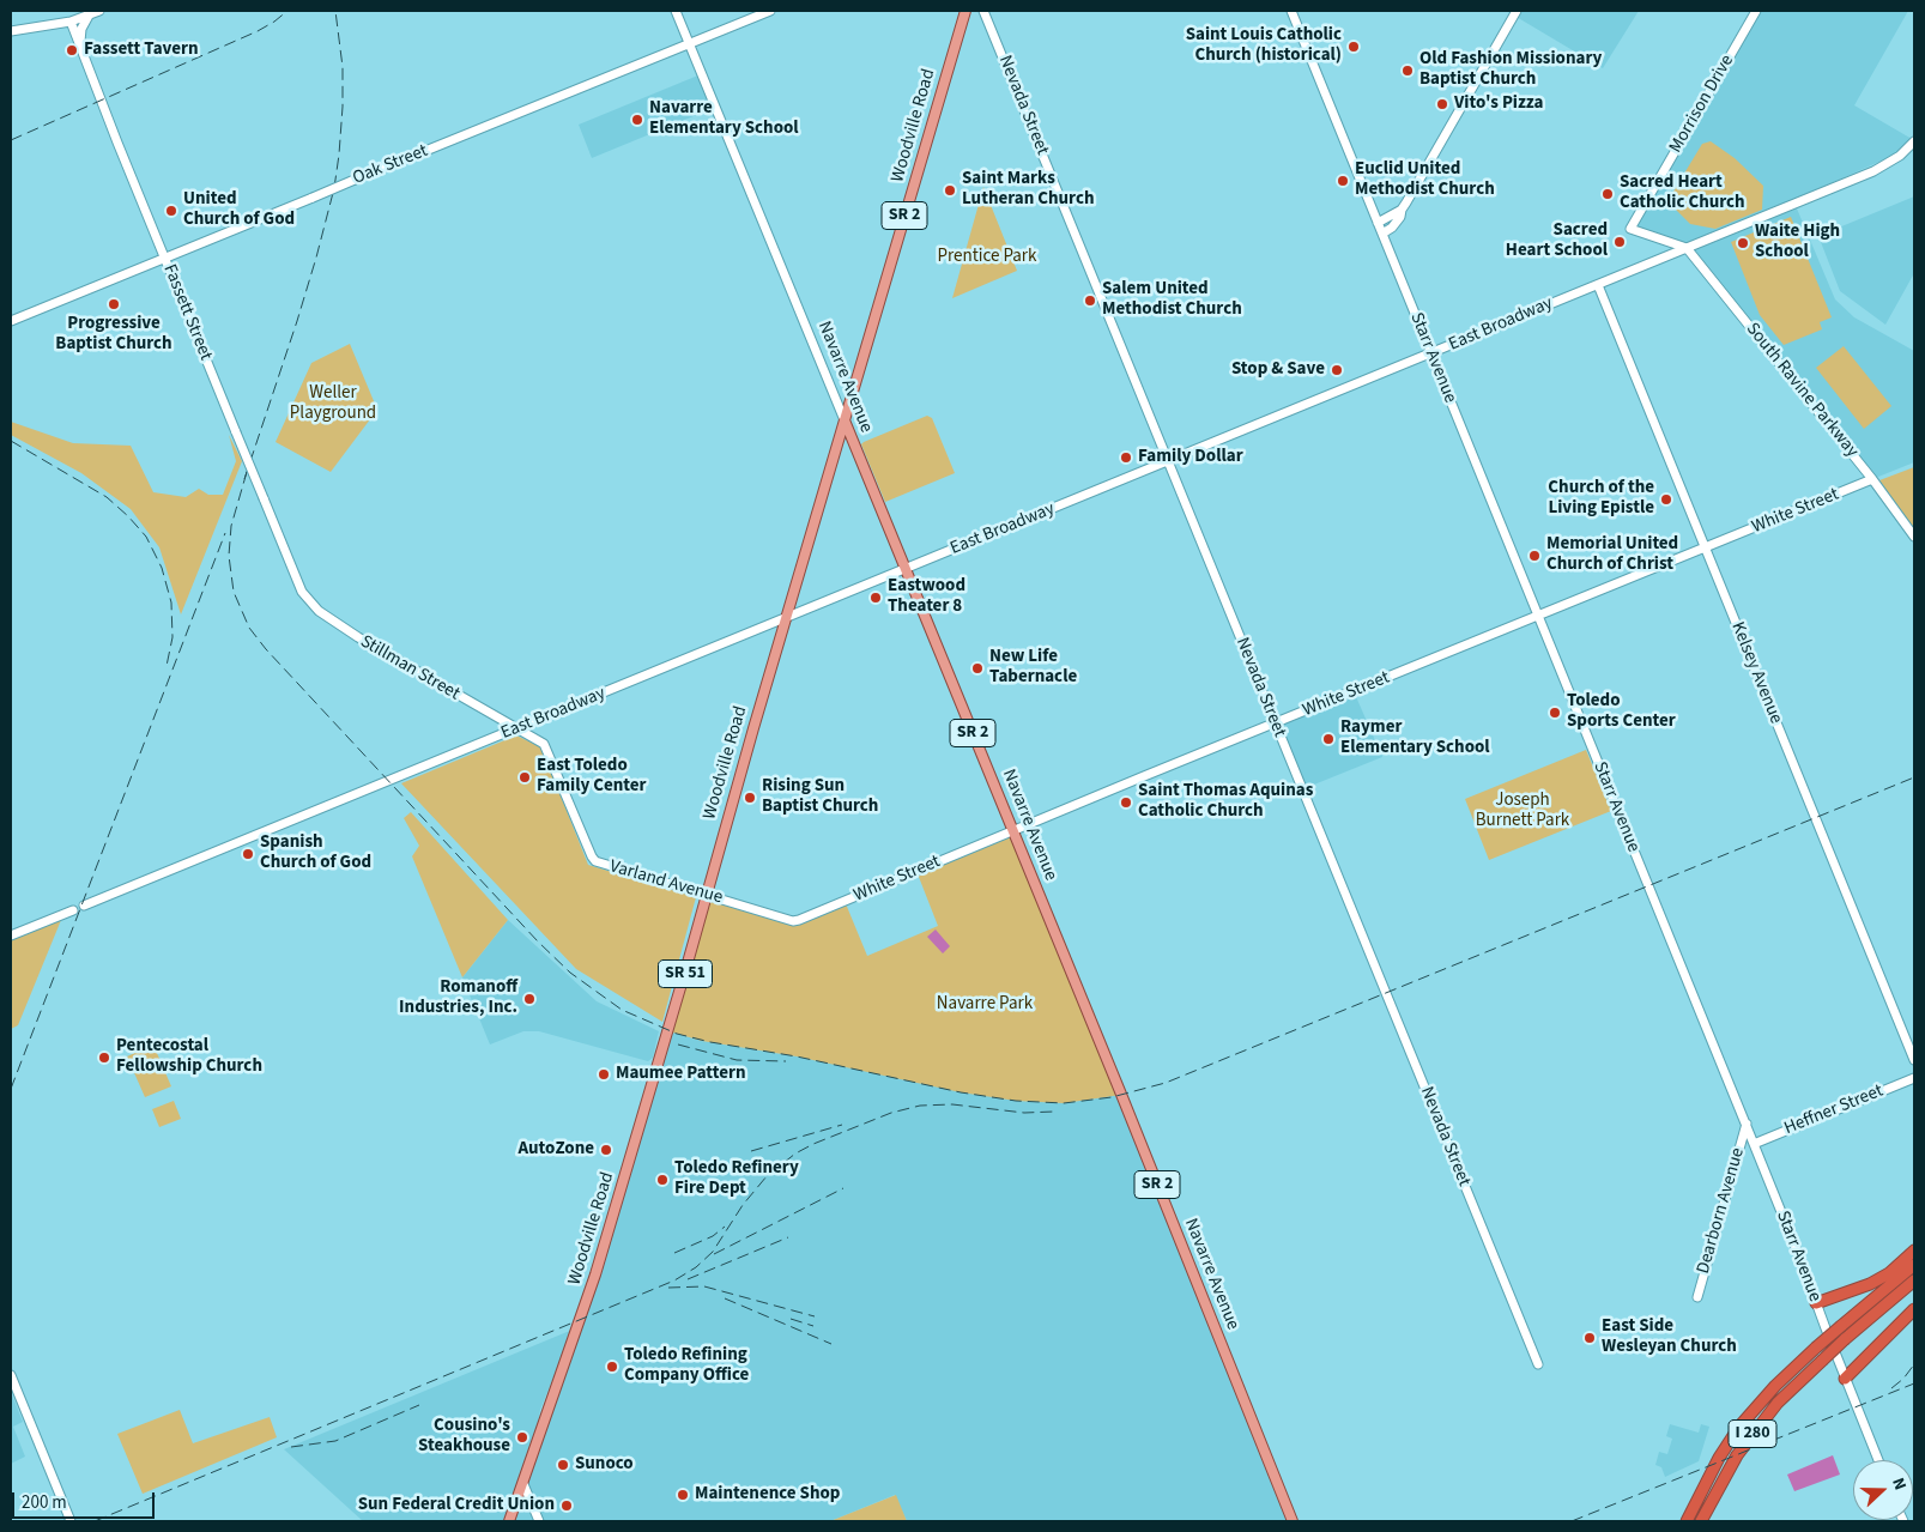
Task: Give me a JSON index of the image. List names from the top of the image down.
{
  "streets": {
    "highway": ["I 280"],
    "main road": [
      "Woodville Road",
      "SR 2",
      "Navarre Avenue",
      "SR 51"
    ],
    "street": [
      "Morrison Drive",
      "Nevada Street",
      "Oak Street",
      "Fassett Street",
      "East Broadway",
      "Starr Avenue",
      "South Ravine Parkway",
      "White Street",
      "Stillman Street",
      "Kelsey Avenue",
      "Varland Avenue",
      "Heffner Street",
      "Dearborn Avenue"
    ]
  },
  "crossings": [
    ["Nevada Street", "East Broadway"],
    ["Nevada Street", "White Street"],
    ["Woodville Road", "East Broadway"],
    ["Woodville Road", "Navarre Avenue"],
    ["Woodville Road", "Varland Avenue"],
    ["Oak Street", "Fassett Street"],
    ["Oak Street", "Navarre Avenue"],
    ["Fassett Street", "Stillman Street"],
    ["East Broadway", "Starr Avenue"],
    ["East Broadway", "Navarre Avenue"],
    ["East Broadway", "South Ravine Parkway"],
    ["East Broadway", "Stillman Street"],
    ["East Broadway", "Kelsey Avenue"],
    ["East Broadway", "Varland Avenue"],
    ["Starr Avenue", "White Street"],
    ["Starr Avenue", "Heffner Street"],
    ["Starr Avenue", "Dearborn Avenue"],
    ["Navarre Avenue", "White Street"],
    ["South Ravine Parkway", "White Street"],
    ["White Street", "Kelsey Avenue"],
    ["White Street", "Varland Avenue"],
    ["Stillman Street", "Varland Avenue"]
  ],
  "parks": [
    "Prentice Park",
    "Weller Playground",
    "Joseph Burnett Park",
    "Navarre Park"
  ],
  "places": [
    "Saint Louis Catholic Church (historical)",
    "Fassett Tavern",
    "Old Fashion Missionary Baptist Church",
    "Vito's Pizza",
    "Navarre Elementary School",
    "Euclid United Methodist Church",
    "Saint Marks Lutheran Church",
    "Sacred Heart Catholic Church",
    "United Church of God",
    "Sacred Heart School",
    "Waite High School",
    "Salem United Methodist Church",
    "Progressive Baptist Church",
    "Stop & Save",
    "Family Dollar",
    "Church of the Living Epistle",
    "Memorial United Church of Christ",
    "Eastwood Theater 8",
    "New Life Tabernacle",
    "Toledo Sports Center",
    "Raymer Elementary School",
    "East Toledo Family Center",
    "Rising Sun Baptist Church",
    "Saint Thomas Aquinas Catholic Church",
    "Spanish Church of God",
    "Romanoff Industries, Inc.",
    "Pentecostal Fellowship Church",
    "Maumee Pattern",
    "AutoZone",
    "Toledo Refinery Fire Dept",
    "East Side Wesleyan Church",
    "Toledo Refining Company Office",
    "Cousino's Steakhouse",
    "Sunoco",
    "Maintenence Shop",
    "Sun Federal Credit Union"
  ],
  "scale_bar": "200 m",
  "north": "right"
}
